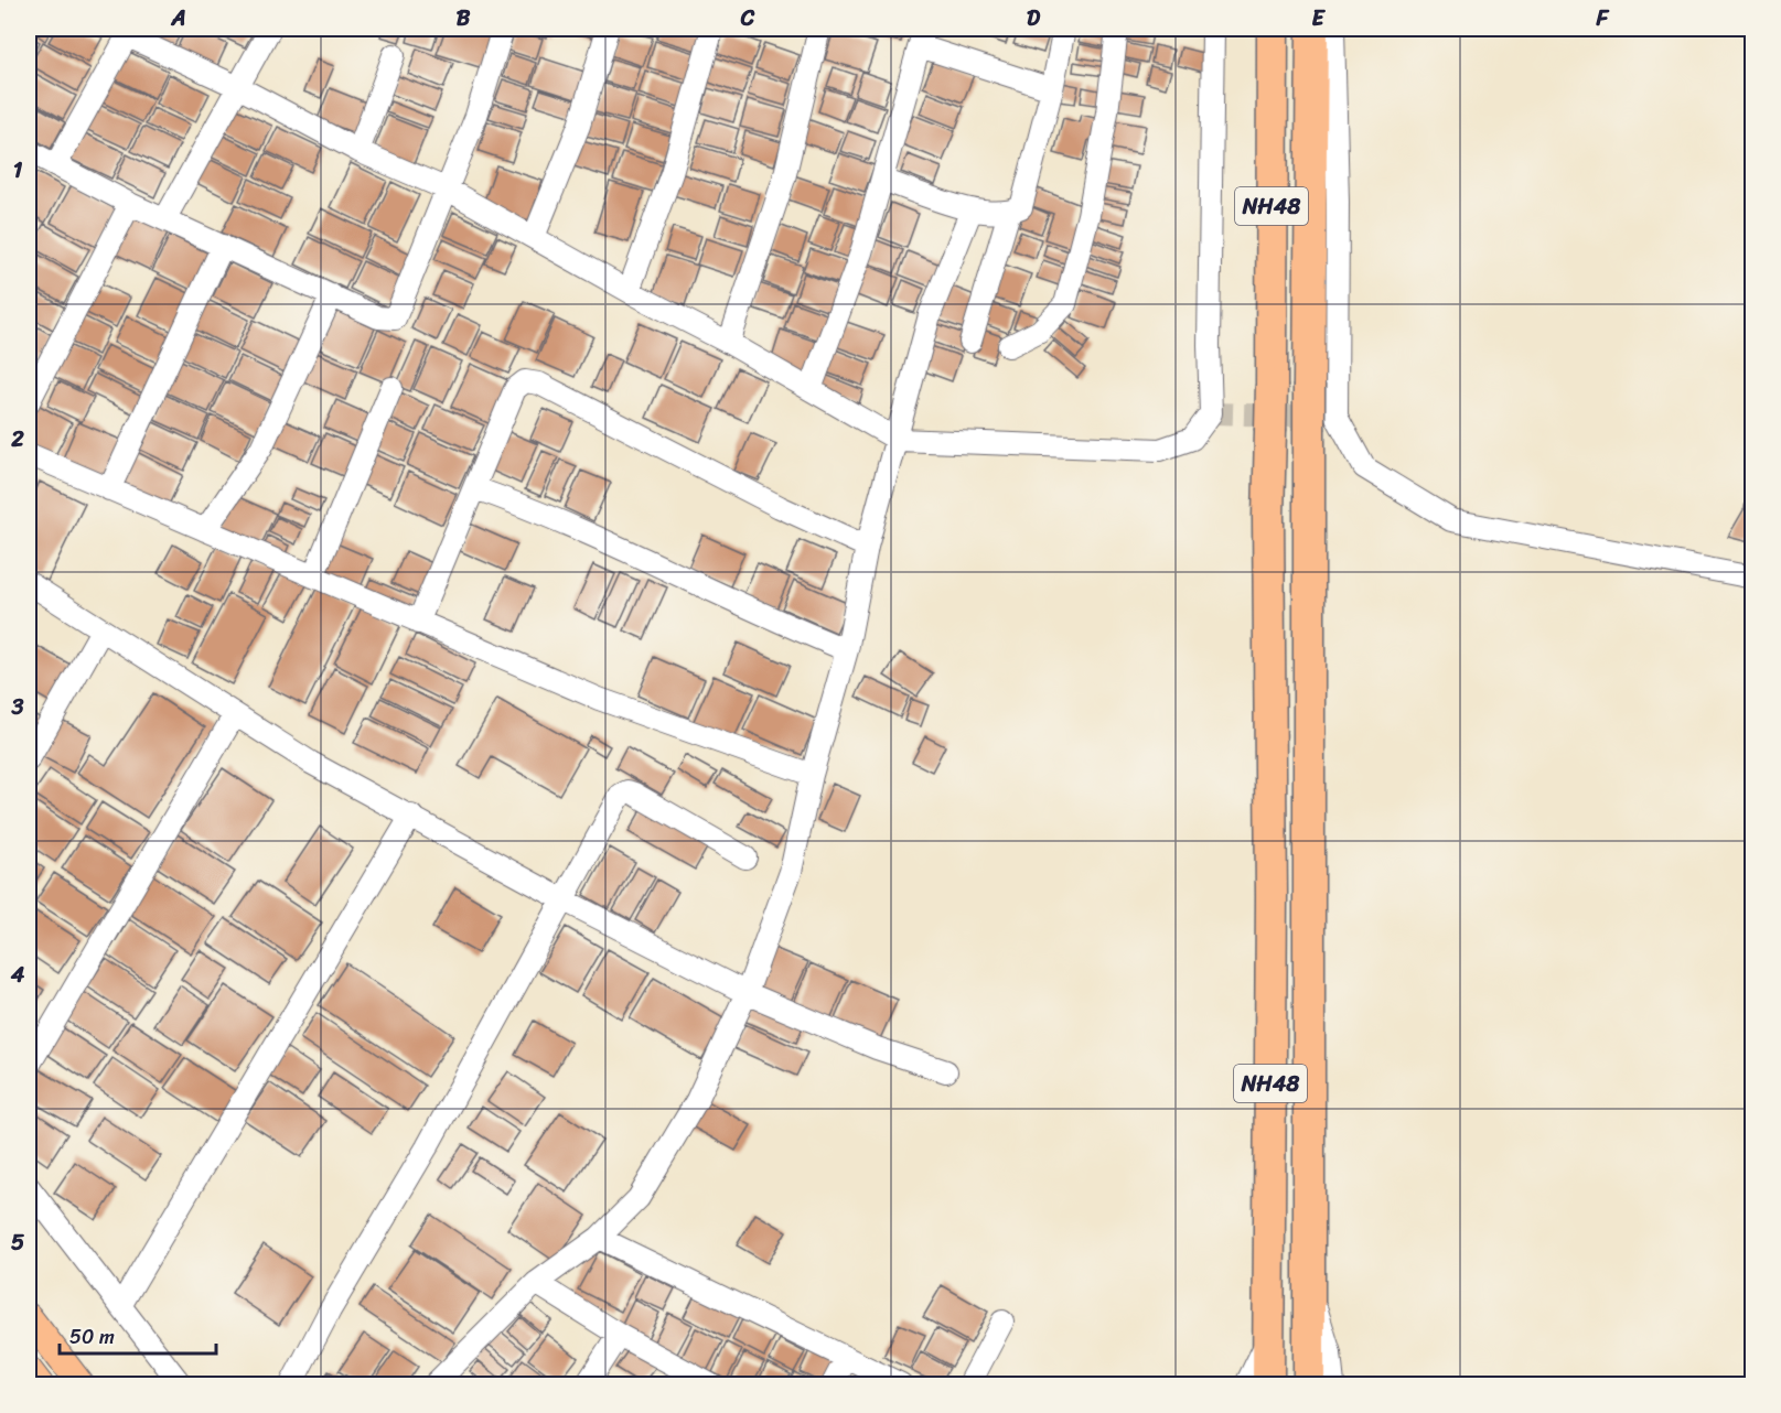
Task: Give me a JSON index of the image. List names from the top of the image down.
{
  "streets": {
    "highway": ["NH48"]
  },
  "scale_bar": "50 m",
  "grid": {
    "columns": [
      "A",
      "B",
      "C",
      "D",
      "E",
      "F"
    ],
    "rows": [
      "1",
      "2",
      "3",
      "4",
      "5"
    ]
  }
}
